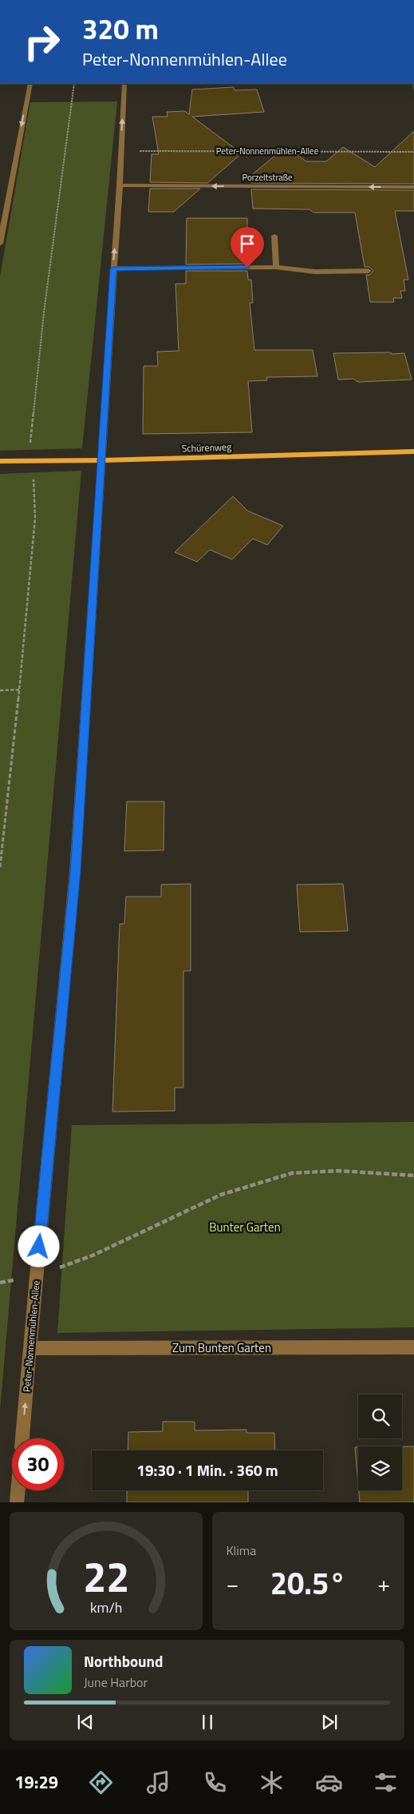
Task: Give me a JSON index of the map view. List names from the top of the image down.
{
  "streets": {
    "main road": ["Schürenweg"],
    "street": ["Peter-Nonnenmühlen-Allee", "Porzeltstraße", "Zum Bunten Garten"]
  },
  "crossings": [
    ["Peter-Nonnenmühlen-Allee", "Porzeltstraße"],
    ["Peter-Nonnenmühlen-Allee", "Schürenweg"],
    ["Peter-Nonnenmühlen-Allee", "Zum Bunten Garten"]
  ],
  "parks": ["Bunter Garten"],
  "page": {
    "turn": ["320 m", "Peter-Nonnenmühlen-Allee"],
    "limit": "30",
    "trip": "19:30 · 1 Min. · 360 m",
    "tile": "Klima",
    "heat": ["−", "20.5°", "+"],
    "song": ["Northbound", "June Harbor"],
    "tabs": "19:29",
    "gauge": ["22", "km/h"]
  }
}
